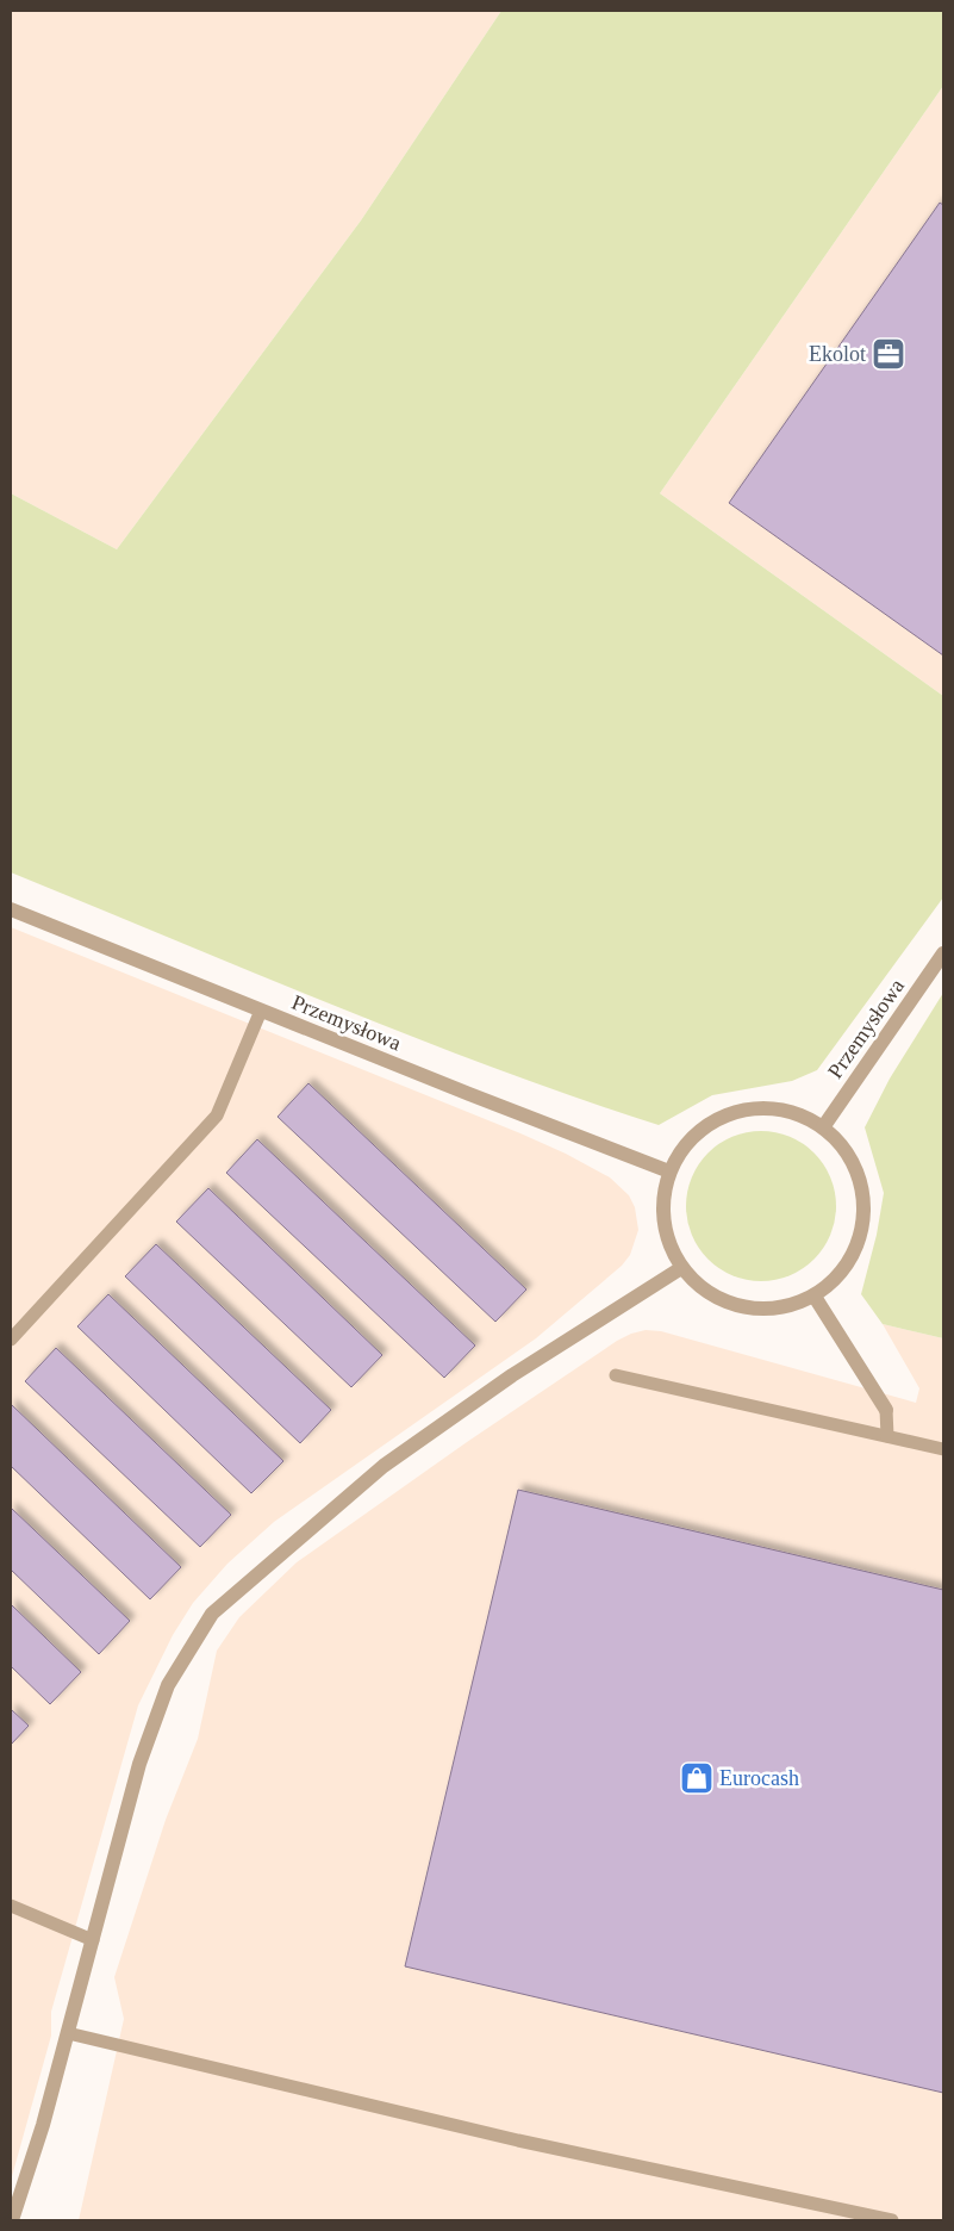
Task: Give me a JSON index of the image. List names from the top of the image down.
{
  "streets": {
    "street": ["Przemysłowa"]
  },
  "places": {
    "office": ["Ekolot"],
    "shop": ["Eurocash"]
  }
}
